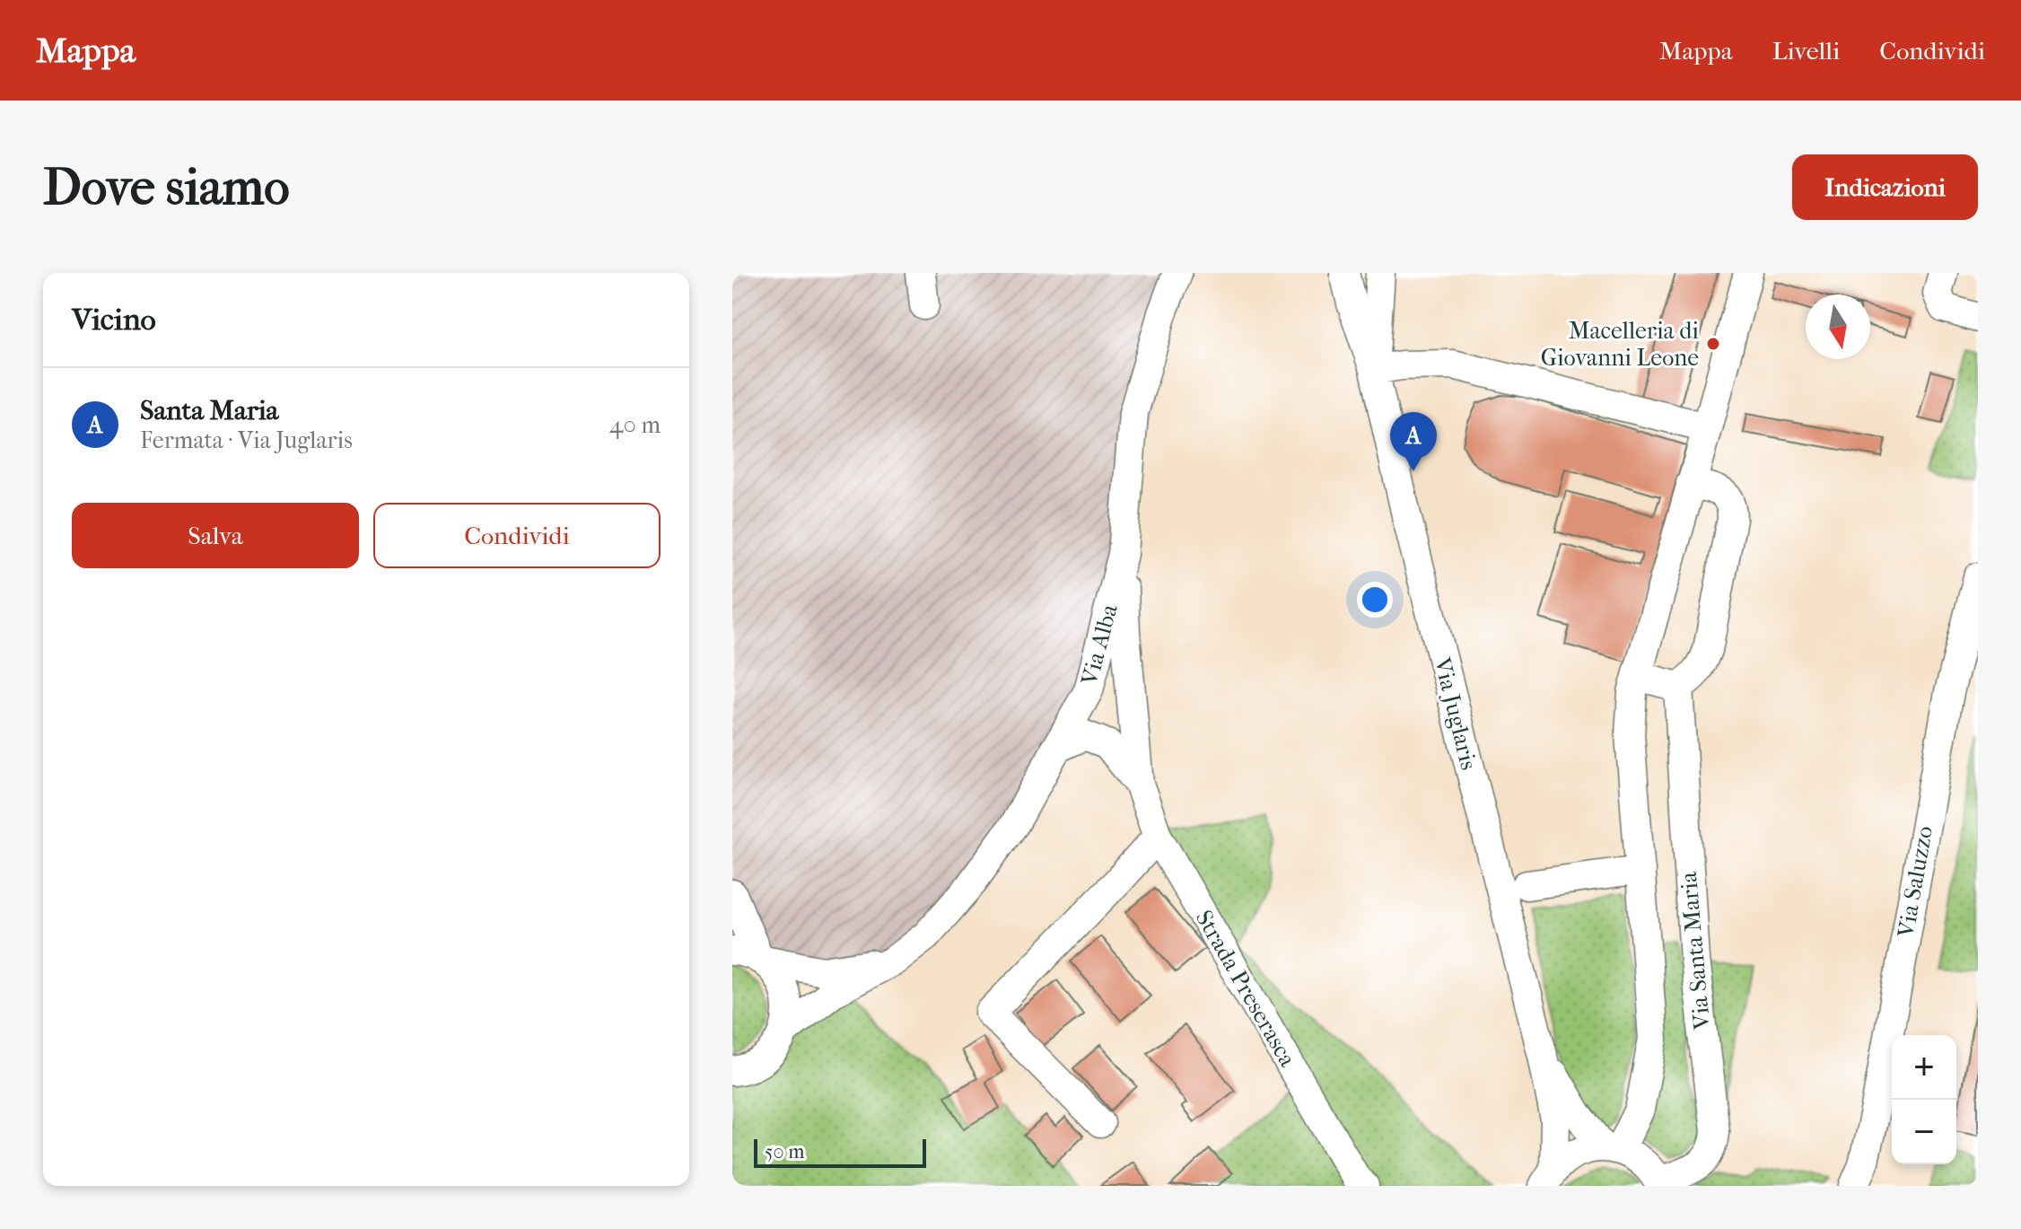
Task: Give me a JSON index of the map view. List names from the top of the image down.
{
  "streets": {
    "street": [
      "Via Alba",
      "Via Juglaris",
      "Via Saluzzo",
      "Via Santa Maria",
      "Strada Preserasca"
    ]
  },
  "crossings": [
    ["Via Alba", "Strada Preserasca"],
    ["Via Juglaris", "Via Santa Maria"]
  ],
  "places": ["Macelleria di Giovanni Leone"],
  "scale_bar": "50 m",
  "north": "bottom",
  "page": {
    "header": "Mappa",
    "nav": ["Mappa", "Livelli", "Condividi"],
    "buttons": [
      "Indicazioni",
      ["Salva", "Condividi"]
    ],
    "title": "Dove siamo",
    "heading": "Vicino",
    "list": [
      {
        "mark": "A",
        "name": "Santa Maria",
        "note": "Fermata · Via Juglaris",
        "value": "40 m"
      }
    ],
    "pins": "A",
    "map_buttons": ["+", "−"],
    "scale": "50 m"
  }
}
